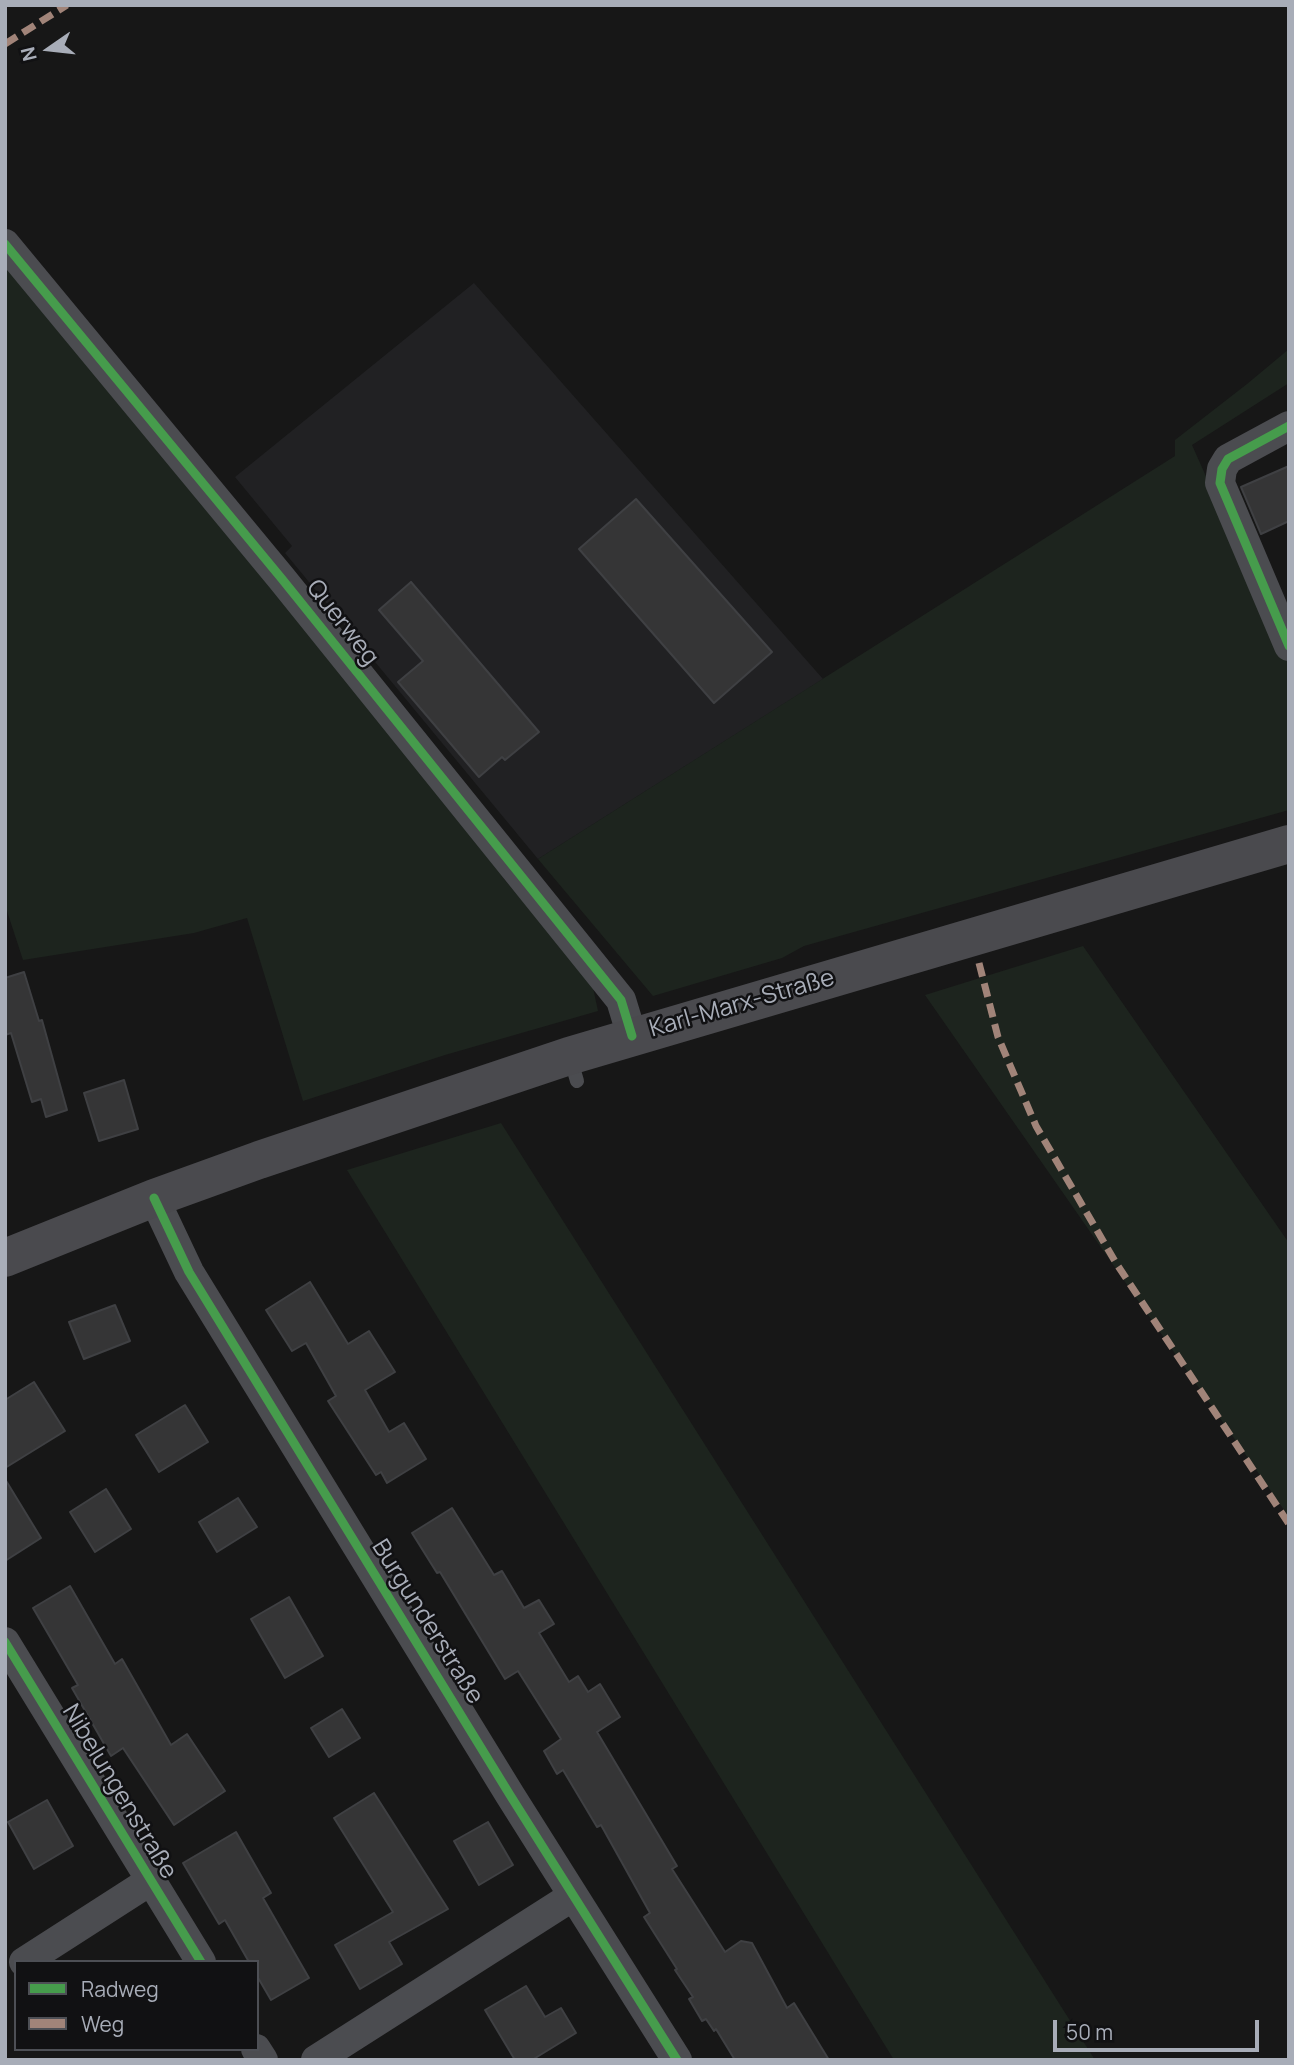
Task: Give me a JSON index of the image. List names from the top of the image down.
{
  "streets": {
    "main road": ["Karl-Marx-Straße"],
    "street": ["Querweg", "Burgunderstraße", "Nibelungenstraße"]
  },
  "crossings": [
    ["Querweg", "Karl-Marx-Straße"],
    ["Karl-Marx-Straße", "Burgunderstraße"]
  ],
  "legend": ["Radweg", "Weg"],
  "scale_bar": "50 m",
  "north": "left"
}
